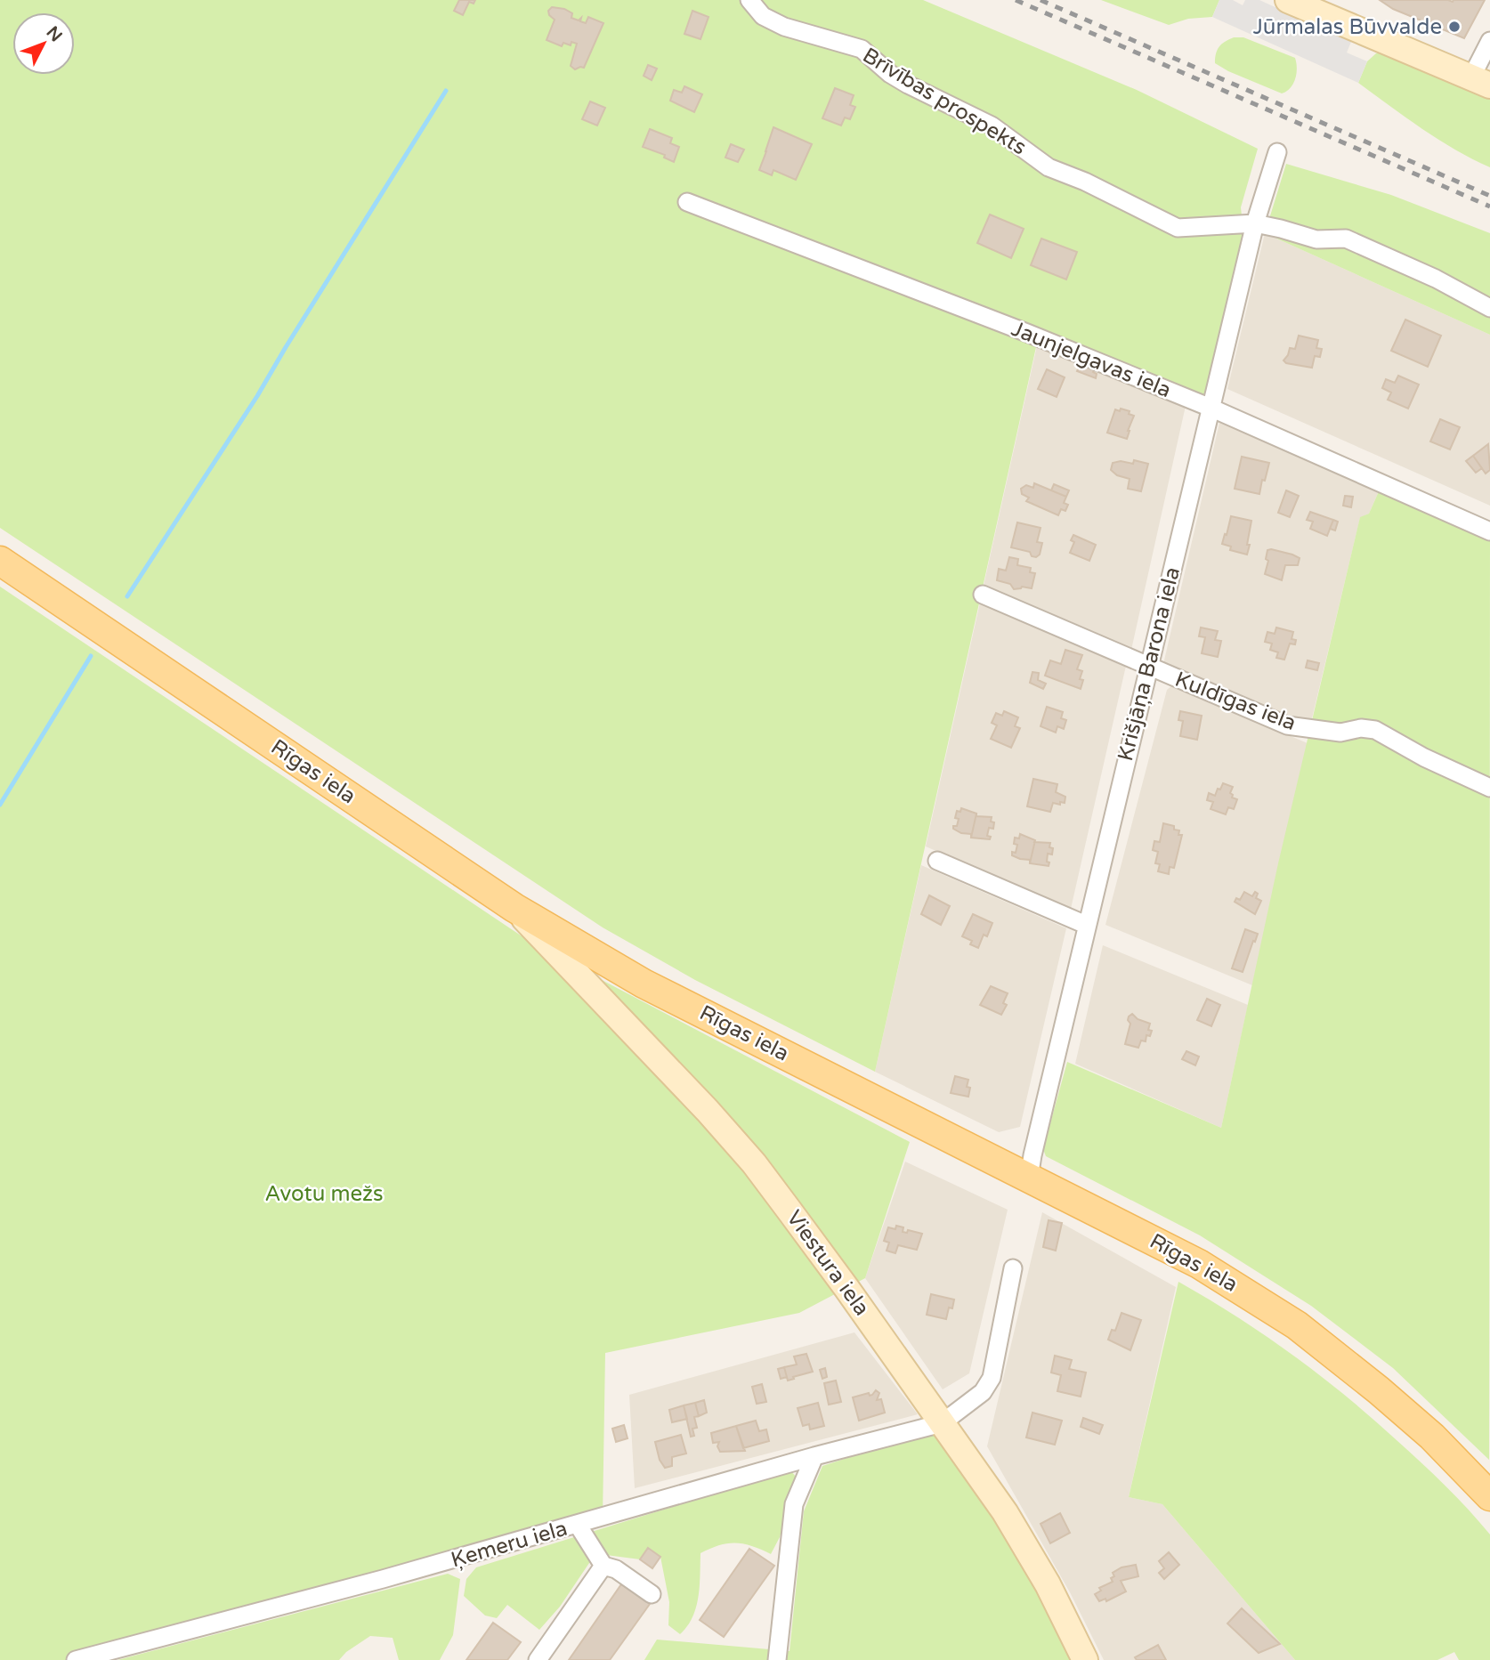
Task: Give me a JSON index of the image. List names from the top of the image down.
{
  "streets": {
    "main road": ["Rīgas iela"],
    "street": [
      "Brīvības prospekts",
      "Jaunjelgavas iela",
      "Krišjāņa Barona iela",
      "Kuldīgas iela",
      "Viestura iela",
      "Ķemeru iela"
    ]
  },
  "crossings": [
    ["Brīvības prospekts", "Krišjāņa Barona iela"],
    ["Jaunjelgavas iela", "Krišjāņa Barona iela"],
    ["Krišjāņa Barona iela", "Kuldīgas iela"],
    ["Krišjāņa Barona iela", "Rīgas iela"],
    ["Rīgas iela", "Viestura iela"],
    ["Viestura iela", "Ķemeru iela"]
  ],
  "parks": ["Avotu mežs"],
  "places": ["Jūrmalas Būvvalde"],
  "north": "top right"
}
